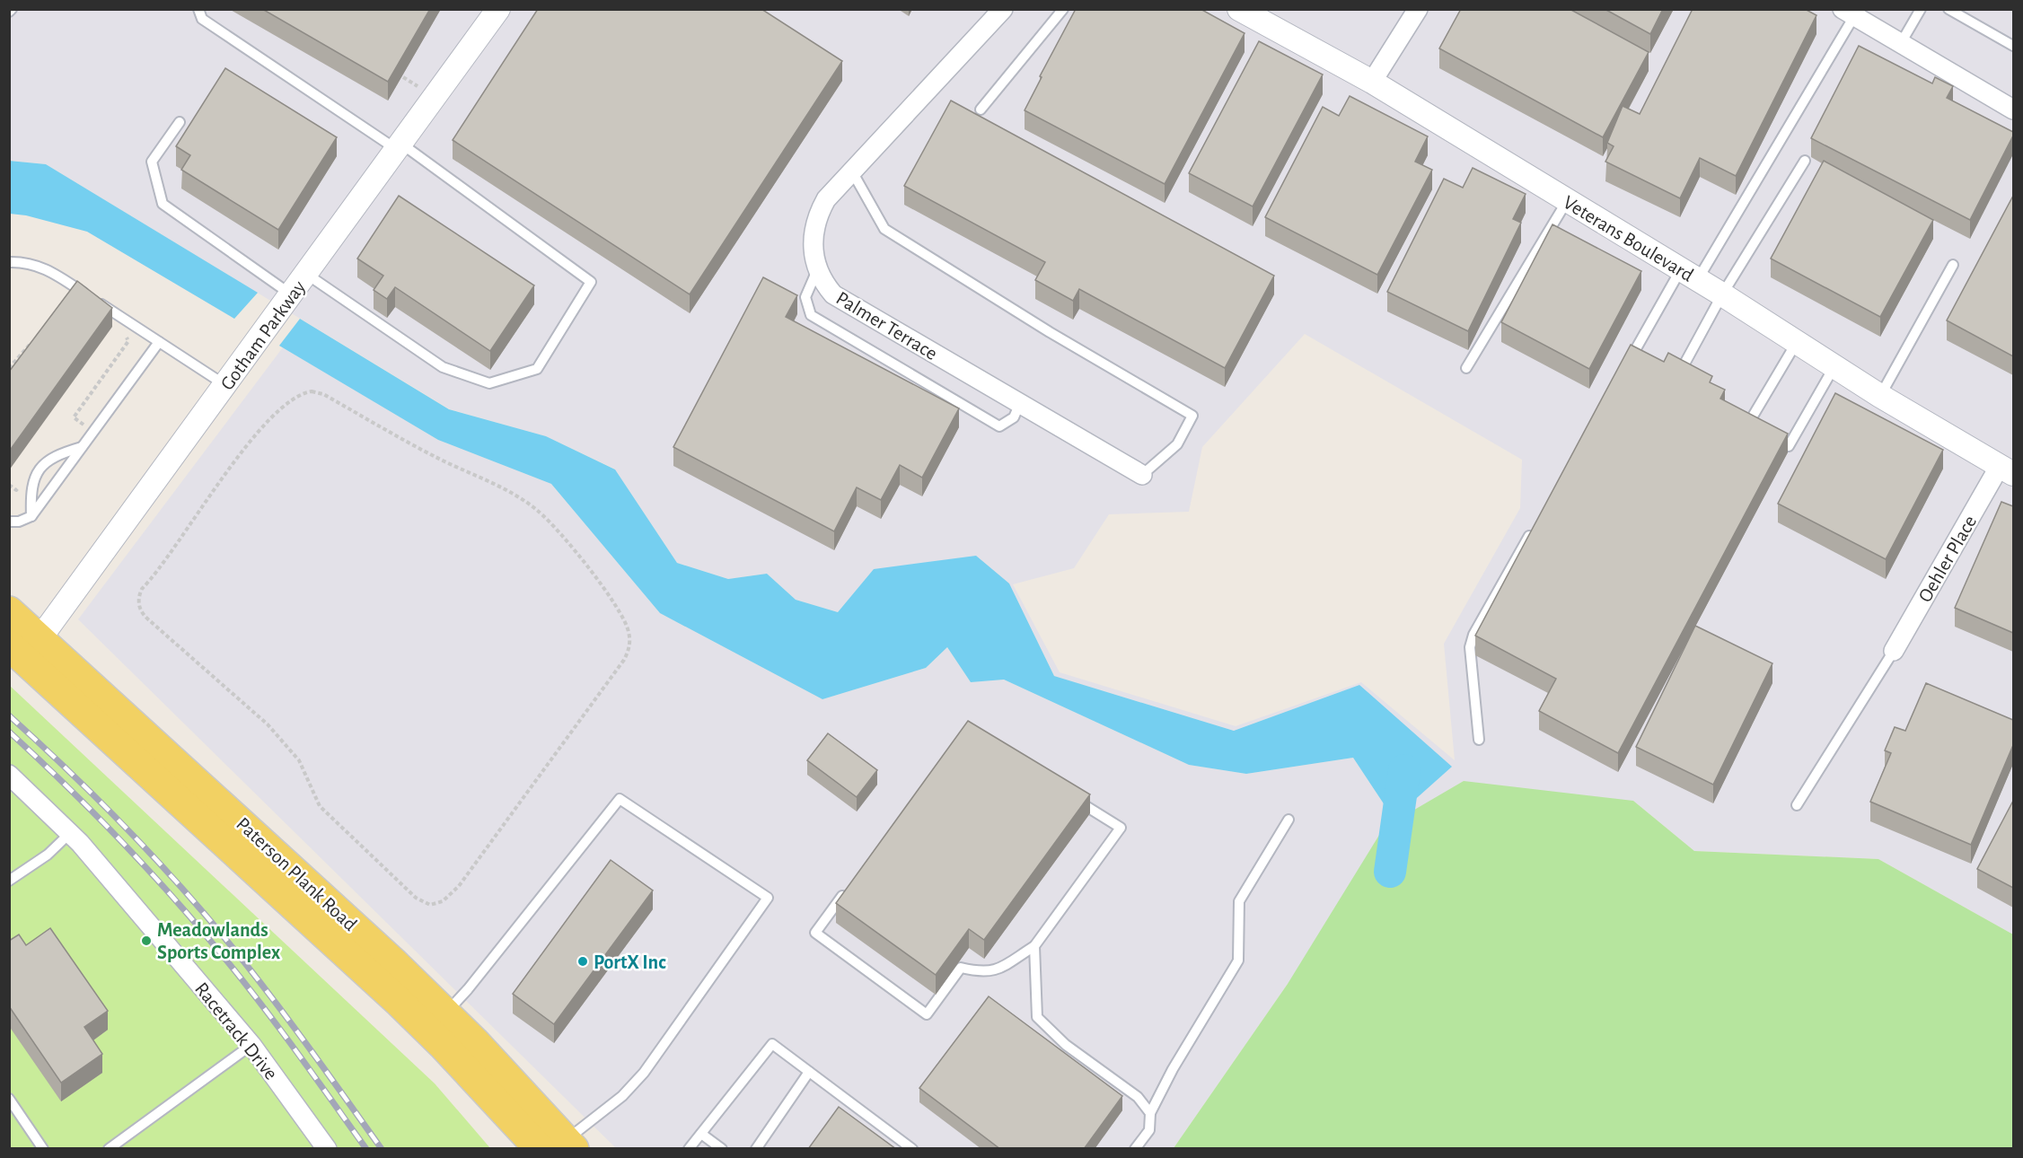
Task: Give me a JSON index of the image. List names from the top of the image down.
{
  "streets": {
    "main road": ["Paterson Plank Road"],
    "street": [
      "Veterans Boulevard",
      "Palmer Terrace",
      "Gotham Parkway",
      "Oehler Place",
      "Racetrack Drive"
    ]
  },
  "crossings": [
    ["Veterans Boulevard", "Oehler Place"],
    ["Gotham Parkway", "Paterson Plank Road"]
  ],
  "places": ["Meadowlands Sports Complex", "PortX Inc"]
}
